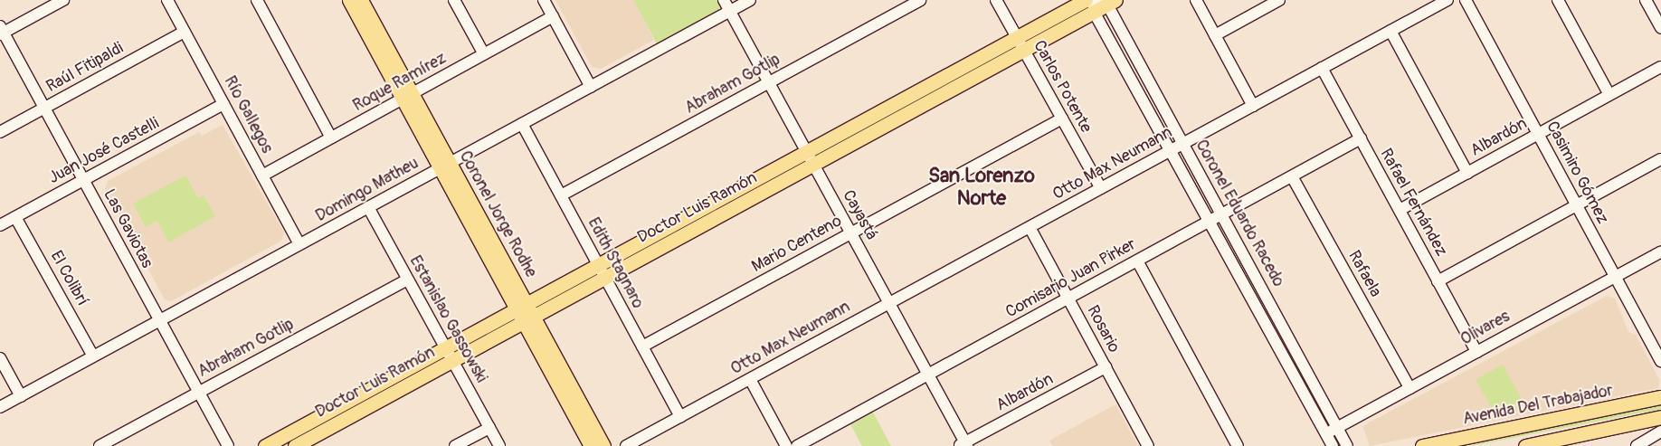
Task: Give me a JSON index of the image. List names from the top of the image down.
{
  "streets": {
    "main road": ["Doctor Luis Ramón", "Coronel Jorge Rodhe", "Avenida Del Trabajador"],
    "street": [
      "Raúl Fitipaldi",
      "Roque Ramírez",
      "Abraham Gotlip",
      "Carlos Potente",
      "Río Gallegos",
      "Albardón",
      "Juan José Castelli",
      "Otto Max Neumann",
      "Casimiro Gómez",
      "Domingo Matheu",
      "Rafael Fernández",
      "Coronel Eduardo Racedo",
      "Cayastá",
      "Las Gaviotas",
      "Mario Centeno",
      "Edith Stagnaro",
      "Rafaela",
      "El Colibrí",
      "Comisario Juan Pirker",
      "Estanislao Gassowski",
      "Olivares",
      "Rosario"
    ]
  },
  "crossings": [
    ["Raúl Fitipaldi", "Río Gallegos"],
    ["Raúl Fitipaldi", "Las Gaviotas"],
    ["Roque Ramírez", "Río Gallegos"],
    ["Roque Ramírez", "Coronel Jorge Rodhe"],
    ["Abraham Gotlip", "Cayastá"],
    ["Abraham Gotlip", "Las Gaviotas"],
    ["Abraham Gotlip", "Edith Stagnaro"],
    ["Abraham Gotlip", "Estanislao Gassowski"],
    ["Carlos Potente", "Otto Max Neumann"],
    ["Carlos Potente", "Doctor Luis Ramón"],
    ["Carlos Potente", "Mario Centeno"],
    ["Río Gallegos", "Juan José Castelli"],
    ["Río Gallegos", "Domingo Matheu"],
    ["Albardón", "Casimiro Gómez"],
    ["Albardón", "Rafael Fernández"],
    ["Albardón", "Cayastá"],
    ["Albardón", "Rosario"],
    ["Juan José Castelli", "Las Gaviotas"],
    ["Juan José Castelli", "El Colibrí"],
    ["Otto Max Neumann", "Rafael Fernández"],
    ["Otto Max Neumann", "Coronel Eduardo Racedo"],
    ["Otto Max Neumann", "Cayastá"],
    ["Otto Max Neumann", "Edith Stagnaro"],
    ["Otto Max Neumann", "Rosario"],
    ["Casimiro Gómez", "Olivares"],
    ["Domingo Matheu", "Coronel Jorge Rodhe"],
    ["Domingo Matheu", "Cayastá"],
    ["Domingo Matheu", "Las Gaviotas"],
    ["Domingo Matheu", "Edith Stagnaro"],
    ["Domingo Matheu", "El Colibrí"],
    ["Domingo Matheu", "Estanislao Gassowski"],
    ["Rafael Fernández", "Comisario Juan Pirker"],
    ["Rafael Fernández", "Olivares"],
    ["Doctor Luis Ramón", "Coronel Eduardo Racedo"],
    ["Doctor Luis Ramón", "Coronel Jorge Rodhe"],
    ["Doctor Luis Ramón", "Cayastá"],
    ["Doctor Luis Ramón", "Edith Stagnaro"],
    ["Doctor Luis Ramón", "Estanislao Gassowski"],
    ["Coronel Eduardo Racedo", "Comisario Juan Pirker"],
    ["Coronel Eduardo Racedo", "Olivares"],
    ["Cayastá", "Mario Centeno"],
    ["Cayastá", "Comisario Juan Pirker"],
    ["Mario Centeno", "Edith Stagnaro"],
    ["Rafaela", "Comisario Juan Pirker"],
    ["Rafaela", "Olivares"],
    ["Comisario Juan Pirker", "Rosario"]
  ],
  "districts": ["San Lorenzo Norte"]
}
